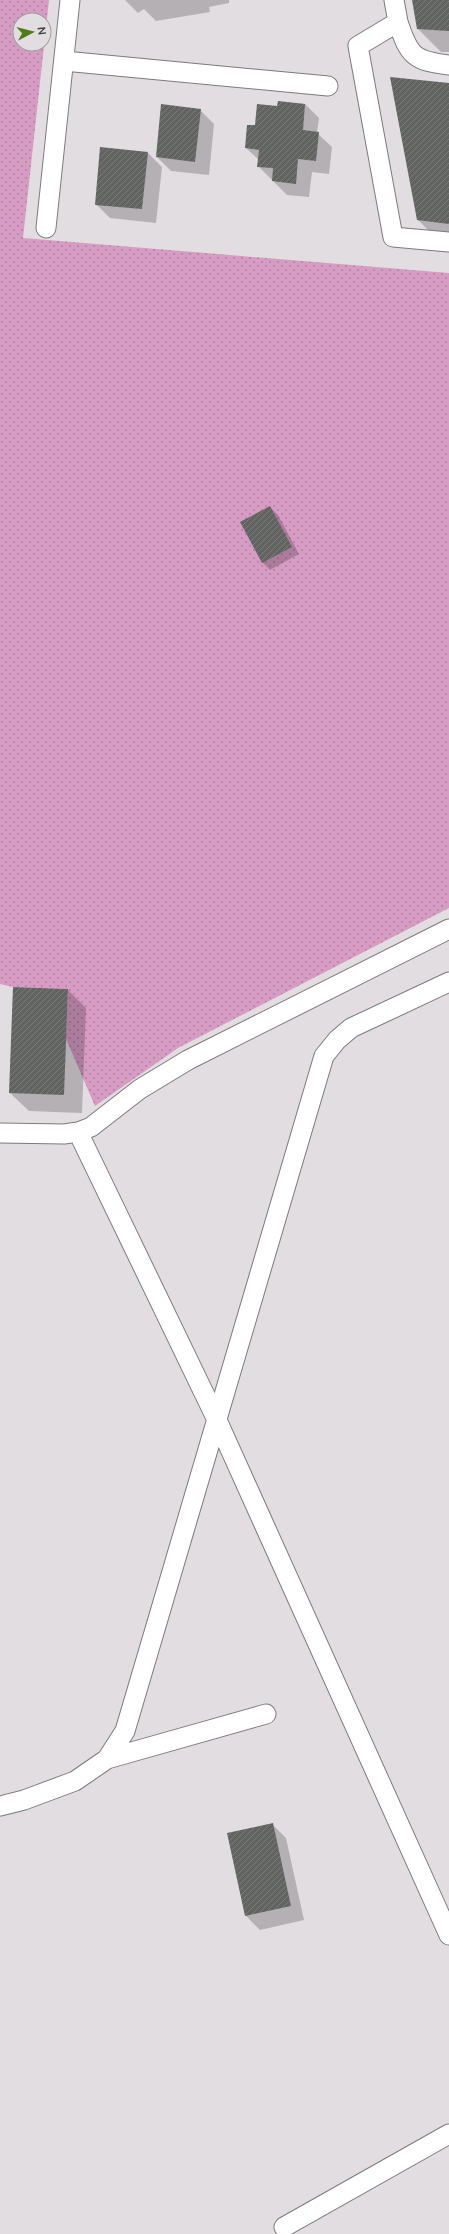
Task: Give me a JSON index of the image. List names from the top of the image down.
{
  "north": "right"
}
